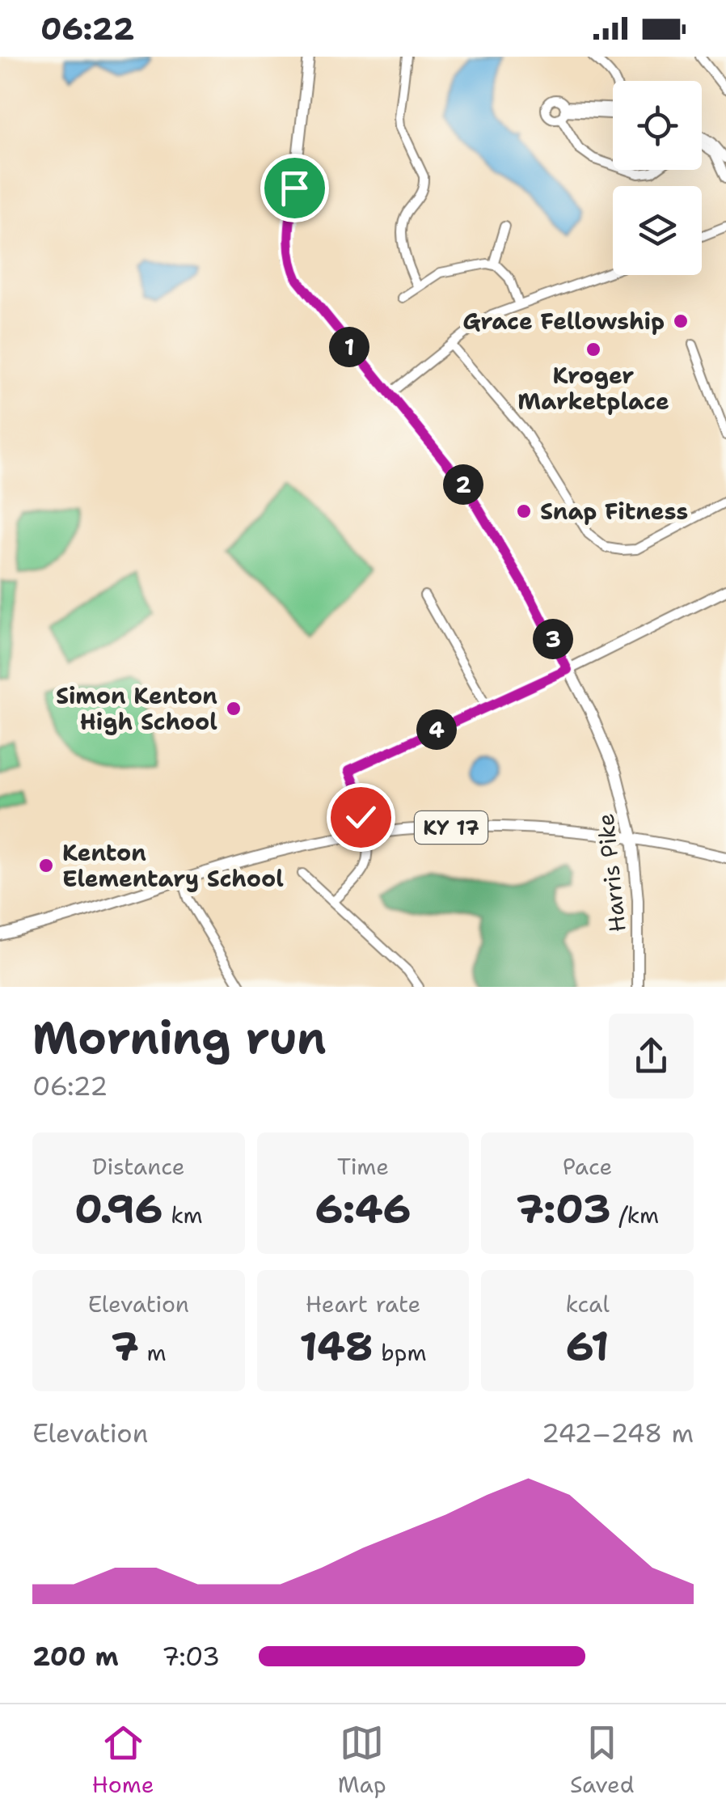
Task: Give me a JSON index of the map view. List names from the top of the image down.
{
  "streets": {
    "main road": ["KY 17", "Harris Pike"]
  },
  "crossings": [
    ["KY 17", "Harris Pike"]
  ],
  "places": [
    "Grace Fellowship",
    "Kroger Marketplace",
    "Snap Fitness",
    "Simon Kenton High School",
    "Kenton Elementary School"
  ],
  "page": {
    "status": "06:22",
    "pins": [
      "1",
      "2",
      "3",
      "4"
    ],
    "heading": ["Morning run", "06:22"],
    "stats": [
      ["Distance", "0.96 km"],
      ["Time", "6:46"],
      ["Pace", "7:03 /km"],
      ["Elevation", "7 m"],
      ["Heart rate", "148 bpm"],
      ["kcal", "61"]
    ],
    "chart": ["Elevation", "242–248 m"],
    "list": [
      {
        "name": "200 m",
        "note": "7:03"
      }
    ],
    "tabs": ["Home", "Map", "Saved"]
  }
}
